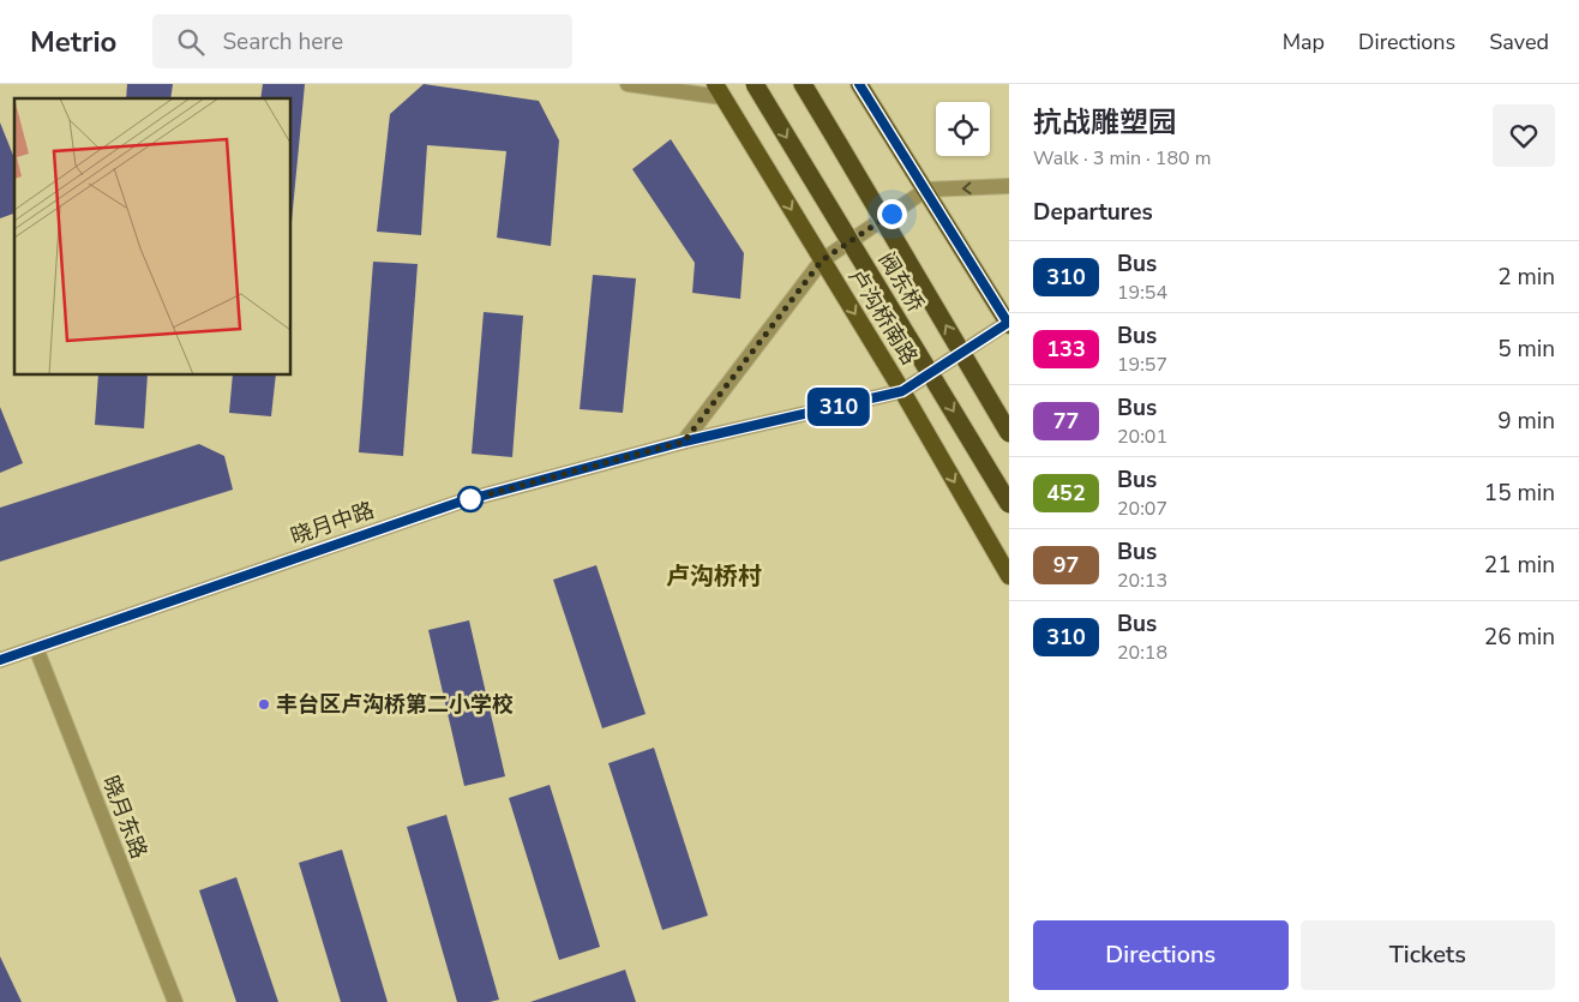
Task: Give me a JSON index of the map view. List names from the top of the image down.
{
  "streets": {
    "highway": ["阀东桥", "卢沟桥南路"],
    "street": ["晓月中路", "晓月东路"]
  },
  "crossings": [
    ["卢沟桥南路", "晓月中路"],
    ["晓月中路", "晓月东路"]
  ],
  "districts": ["卢沟桥村"],
  "places": ["丰台区卢沟桥第二小学校"],
  "lines": ["bus line 310"],
  "page": {
    "header": "Metrio",
    "search": "Search here",
    "nav": ["Map", "Directions", "Saved"],
    "on_map": "310",
    "heading": [
      ["抗战雕塑园", "Walk · 3 min · 180 m"],
      "Departures"
    ],
    "list": [
      {
        "mark": "310",
        "name": "Bus",
        "note": "19:54",
        "value": "2 min"
      },
      {
        "mark": "133",
        "name": "Bus",
        "note": "19:57",
        "value": "5 min"
      },
      {
        "mark": "77",
        "name": "Bus",
        "note": "20:01",
        "value": "9 min"
      },
      {
        "mark": "452",
        "name": "Bus",
        "note": "20:07",
        "value": "15 min"
      },
      {
        "mark": "97",
        "name": "Bus",
        "note": "20:13",
        "value": "21 min"
      },
      {
        "mark": "310",
        "name": "Bus",
        "note": "20:18",
        "value": "26 min"
      }
    ],
    "buttons": ["Directions", "Tickets"]
  }
}
